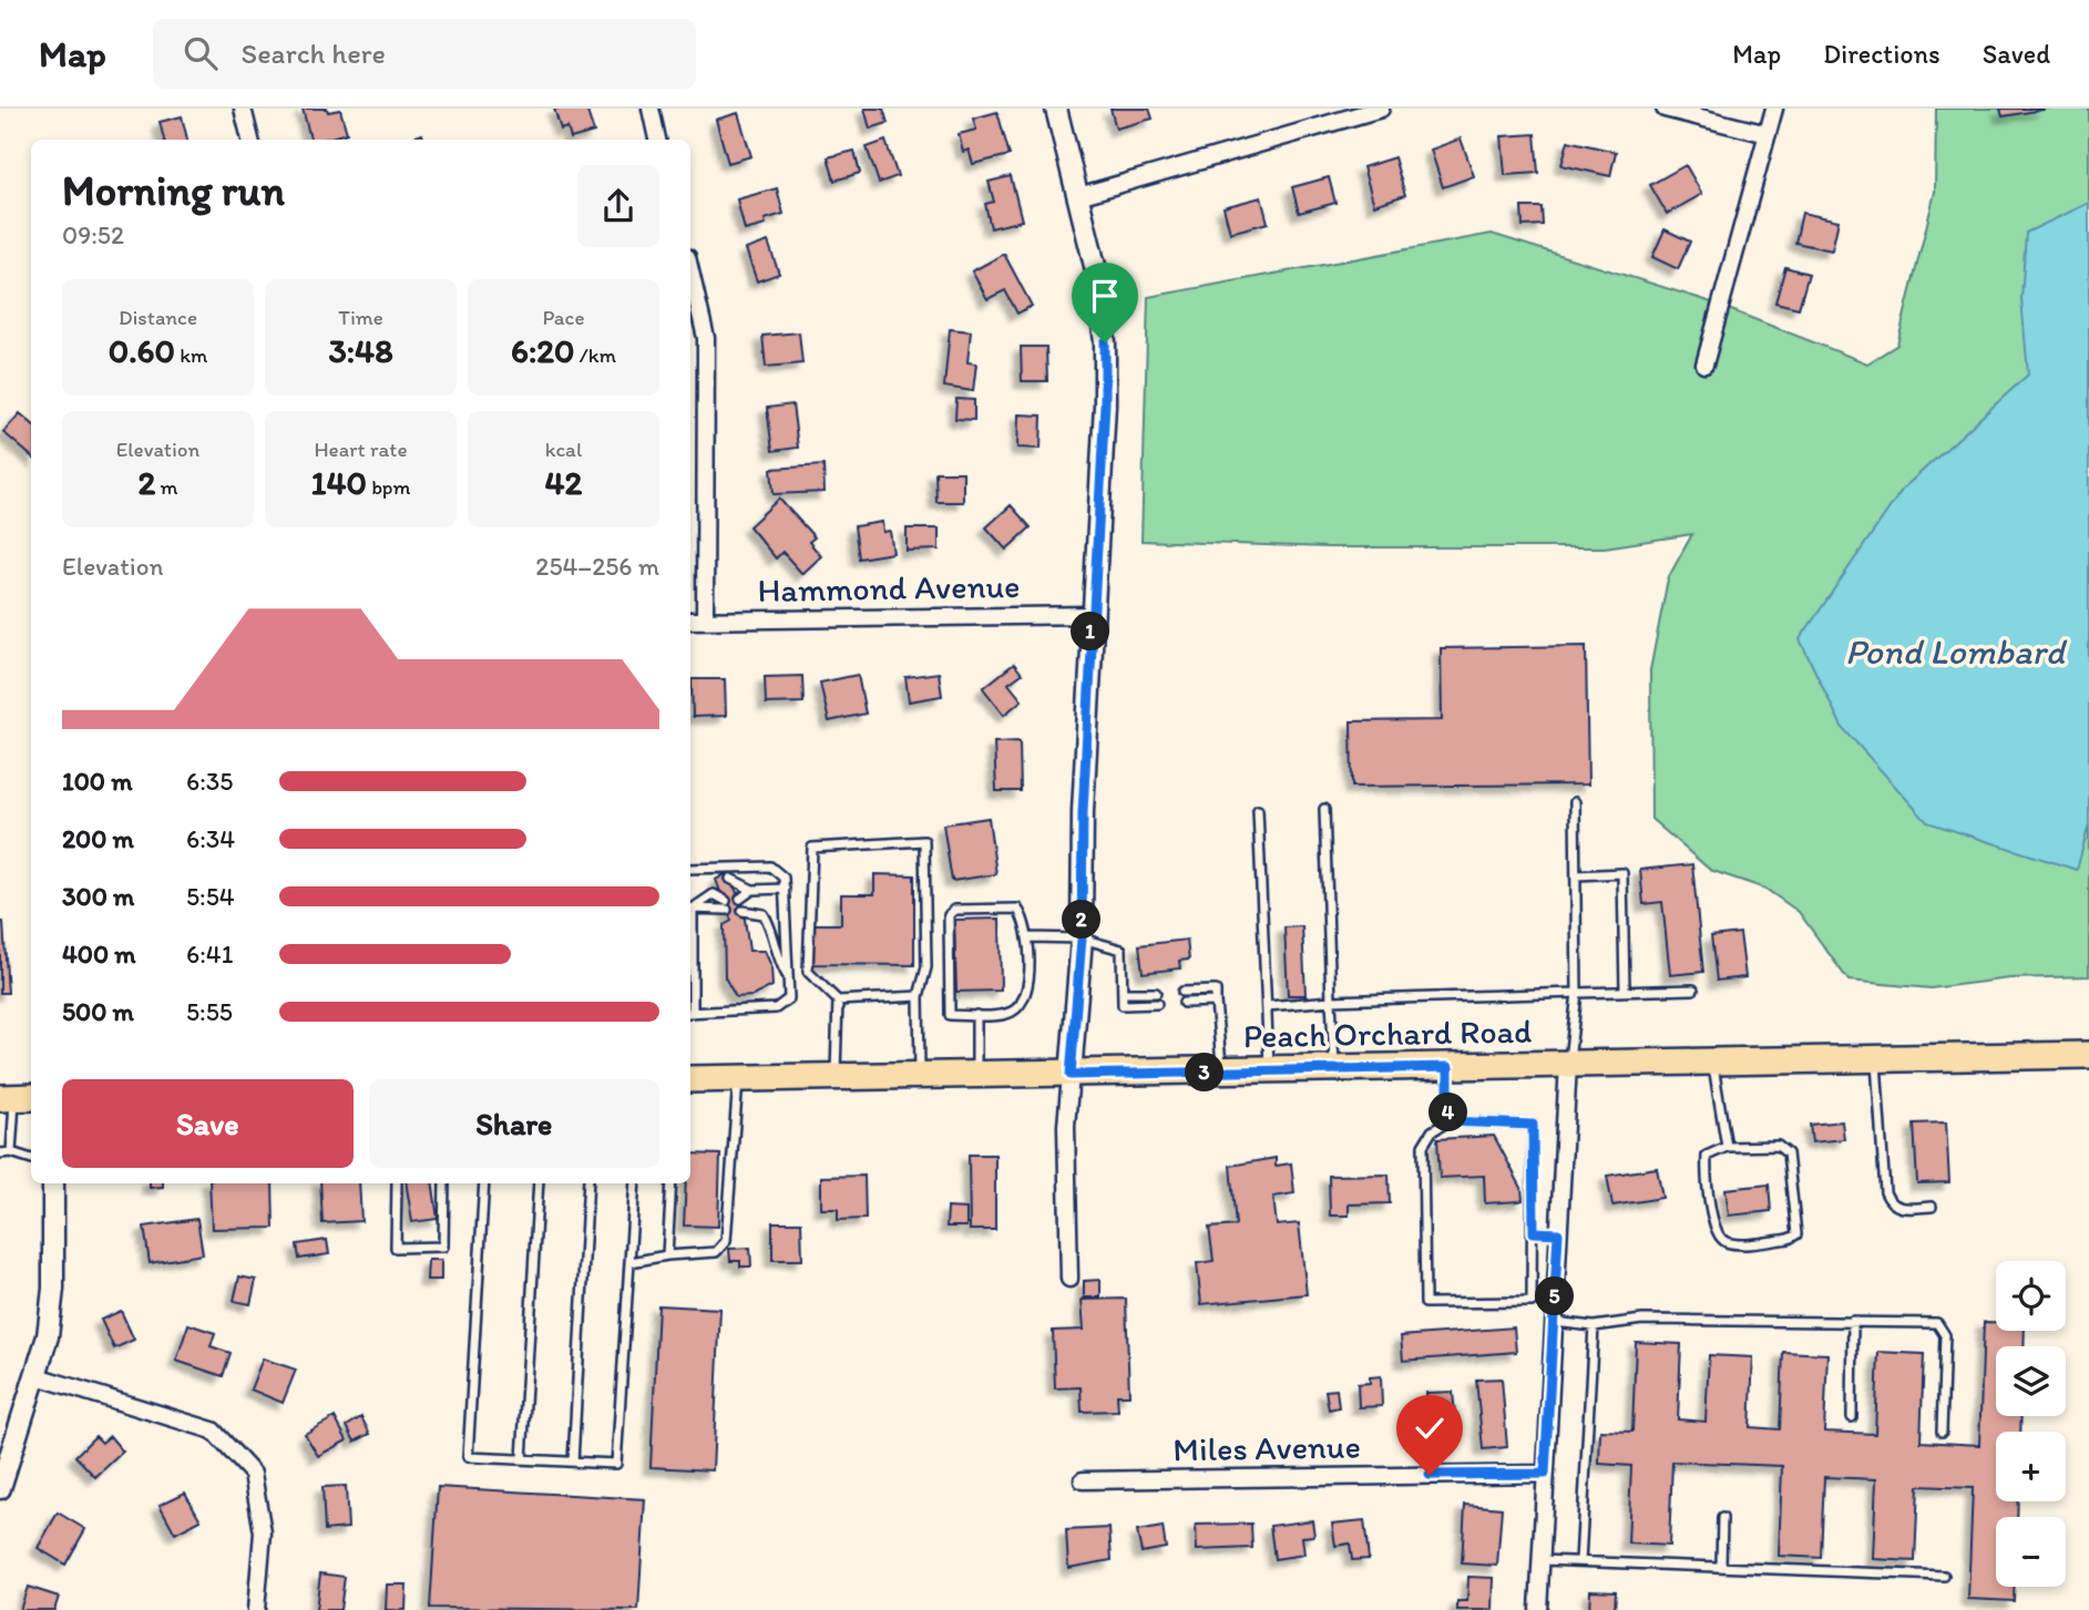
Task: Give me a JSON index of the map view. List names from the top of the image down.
{
  "streets": {
    "main road": ["Peach Orchard Road"],
    "street": ["Hammond Avenue", "Miles Avenue"]
  },
  "water": ["Pond Lombard"],
  "page": {
    "header": "Map",
    "search": "Search here",
    "nav": ["Map", "Directions", "Saved"],
    "heading": ["Morning run", "09:52"],
    "stats": [
      ["Distance", "0.60 km"],
      ["Time", "3:48"],
      ["Pace", "6:20 /km"],
      ["Elevation", "2 m"],
      ["Heart rate", "140 bpm"],
      ["kcal", "42"]
    ],
    "chart": ["Elevation", "254–256 m"],
    "pins": [
      "1",
      "2",
      "3",
      "4",
      "5"
    ],
    "list": [
      {
        "name": "100 m",
        "note": "6:35"
      },
      {
        "name": "200 m",
        "note": "6:34"
      },
      {
        "name": "300 m",
        "note": "5:54"
      },
      {
        "name": "400 m",
        "note": "6:41"
      },
      {
        "name": "500 m",
        "note": "5:55"
      }
    ],
    "buttons": ["Save", "Share"],
    "map_buttons": ["+", "−"]
  }
}
